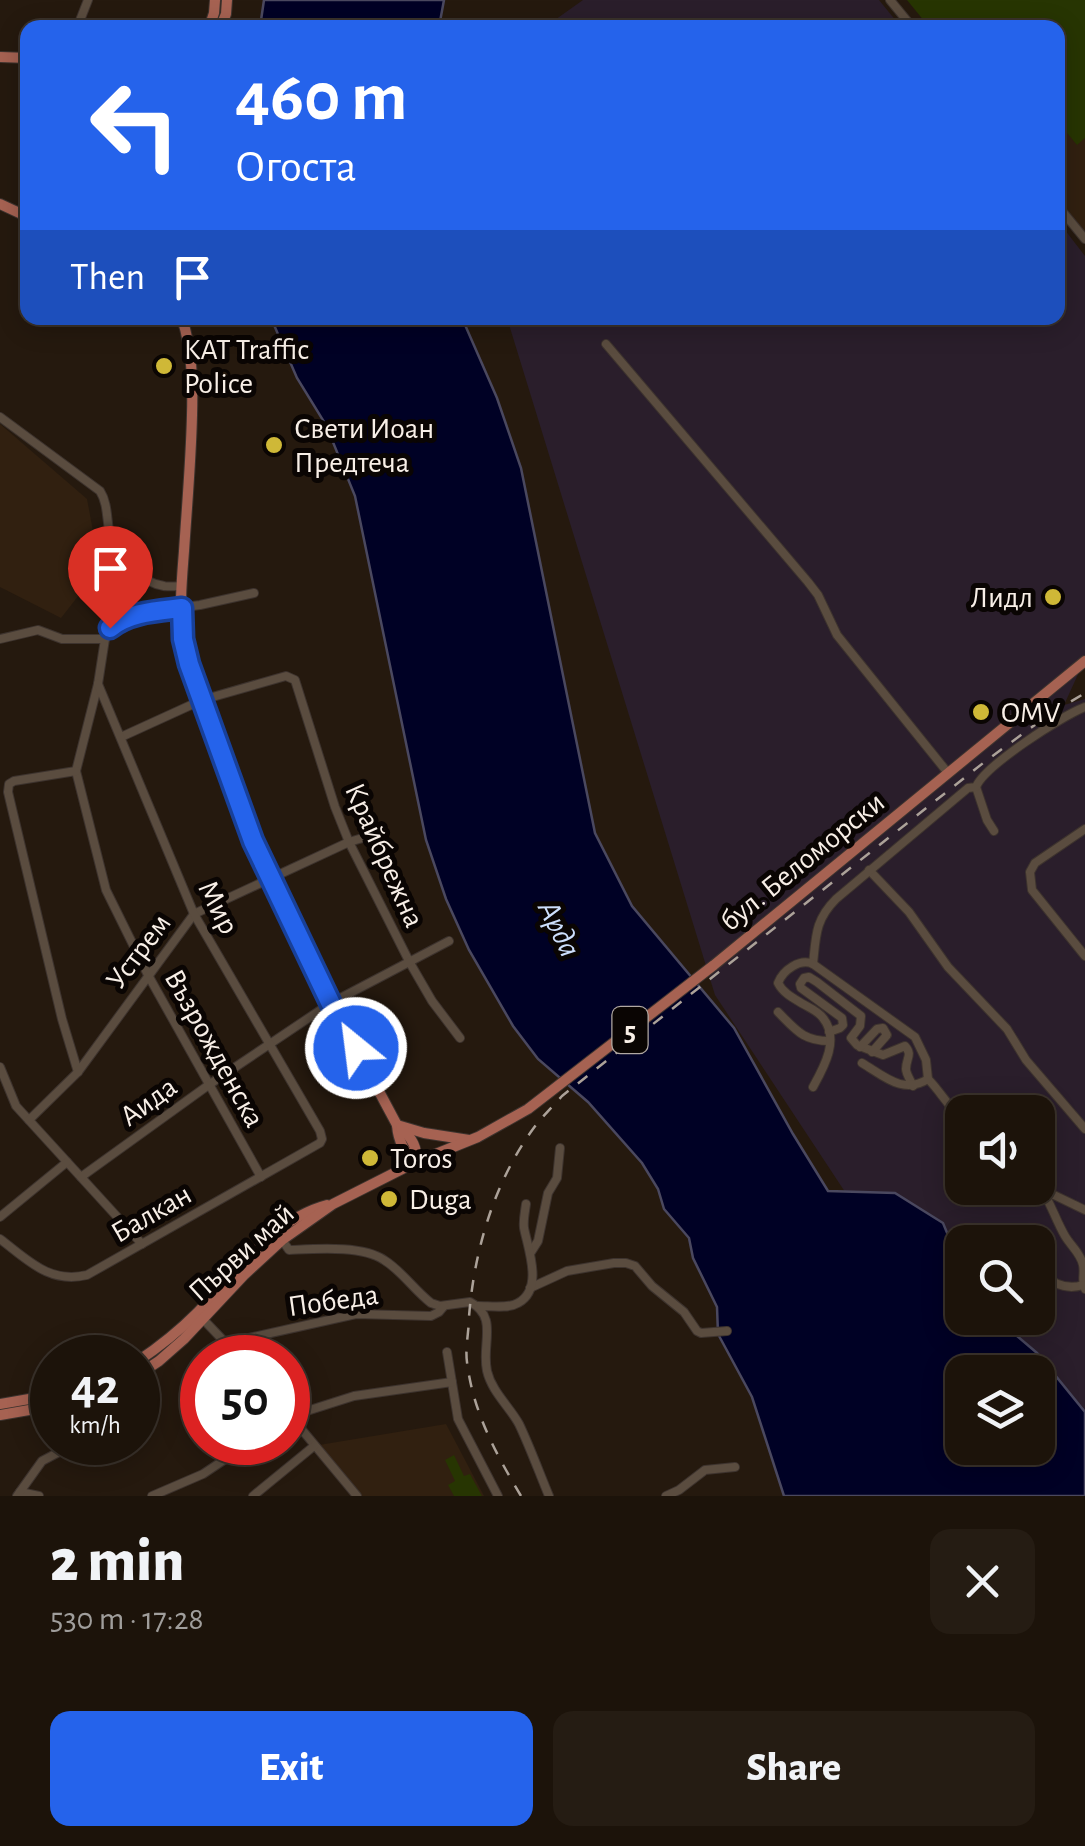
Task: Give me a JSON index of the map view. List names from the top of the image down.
{
  "streets": {
    "main road": ["бул. Беломорски", "5", "Първи май"],
    "street": [
      "Крайбрежна",
      "Мир",
      "Устрем",
      "Възрожденска",
      "Аида",
      "Балкан",
      "Победа"
    ]
  },
  "crossings": [
    ["Крайбрежна", "Устрем"],
    ["Крайбрежна", "Аида"],
    ["бул. Беломорски", "Първи май"],
    ["Мир", "Устрем"],
    ["Мир", "Аида"],
    ["Мир", "Балкан"],
    ["Устрем", "Възрожденска"],
    ["Възрожденска", "Аида"],
    ["Възрожденска", "Балкан"]
  ],
  "water": ["Арда"],
  "places": [
    "KAT Traffic Police",
    "Свети Иоан Предтеча",
    "Лидл",
    "OMV",
    "Toros",
    "Duga"
  ],
  "page": {
    "turn": ["460 m", "Огоста"],
    "then": "Then",
    "speed": "42 km/h",
    "limit": "50",
    "heading": ["2 min", "530 m · 17:28"],
    "buttons": ["Exit", "Share"]
  }
}
